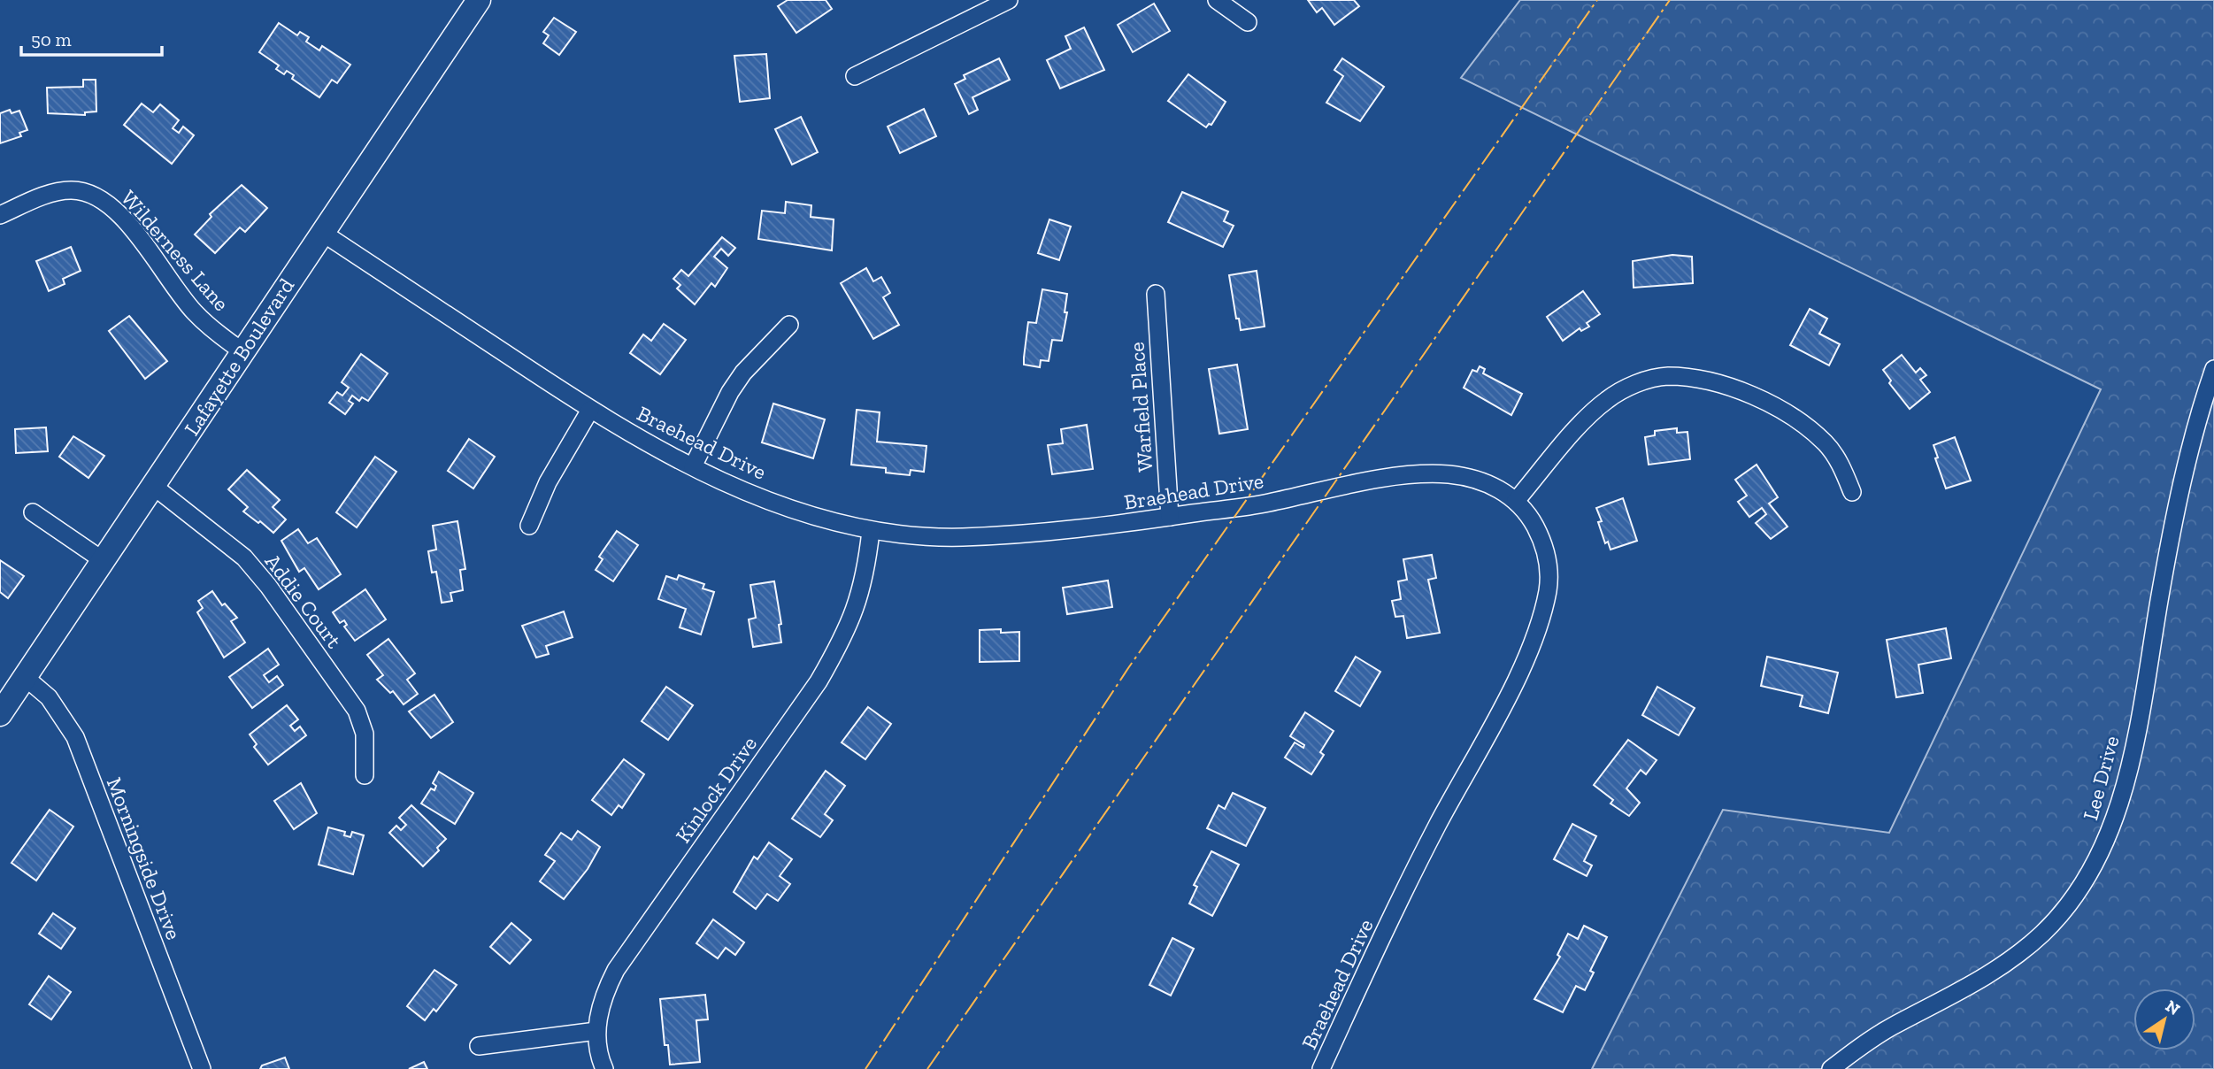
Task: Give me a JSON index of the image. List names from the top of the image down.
{
  "streets": {
    "main road": ["Lafayette Boulevard"],
    "street": [
      "Wilderness Lane",
      "Warfield Place",
      "Braehead Drive",
      "Addie Court",
      "Lee Drive",
      "Kinlock Drive",
      "Morningside Drive"
    ]
  },
  "crossings": [
    ["Wilderness Lane", "Lafayette Boulevard"],
    ["Lafayette Boulevard", "Braehead Drive"],
    ["Lafayette Boulevard", "Addie Court"],
    ["Lafayette Boulevard", "Morningside Drive"],
    ["Warfield Place", "Braehead Drive"],
    ["Braehead Drive", "Kinlock Drive"]
  ],
  "scale_bar": "50 m",
  "north": "top right"
}
